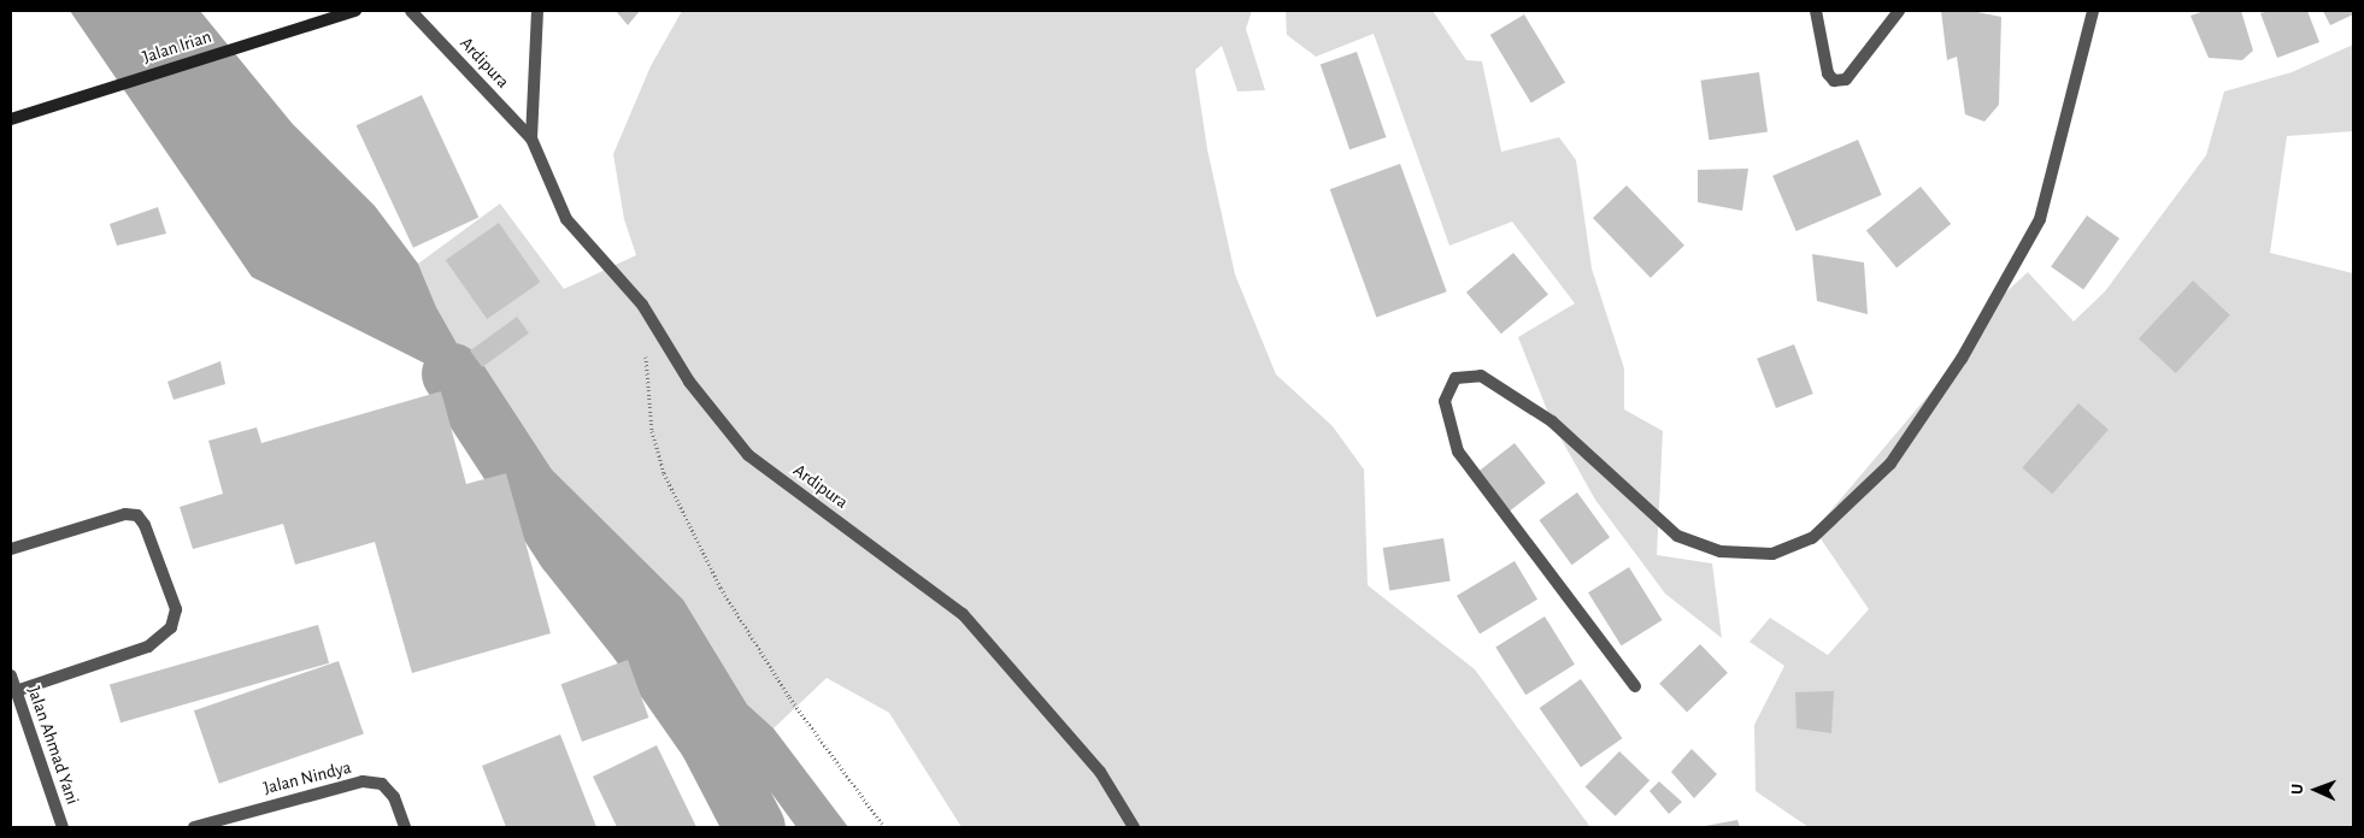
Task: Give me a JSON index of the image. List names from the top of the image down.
{
  "streets": {
    "main road": ["Jalan Irian"],
    "street": ["Ardipura", "Jalan Ahmad Yani", "Jalan Nindya"]
  },
  "north": "left"
}
